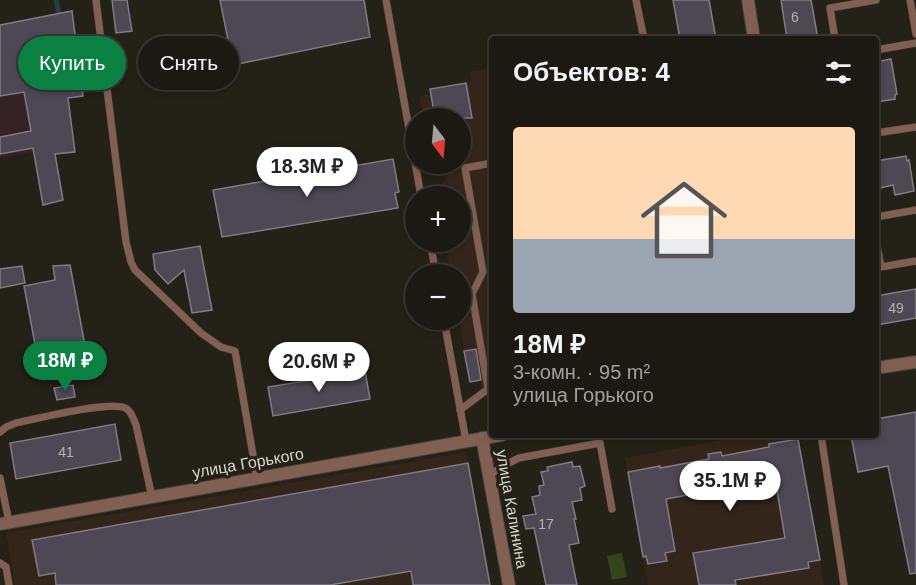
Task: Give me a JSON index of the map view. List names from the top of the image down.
{
  "streets": {
    "street": ["улица Горького", "улица Калинина"]
  },
  "crossings": [
    ["улица Горького", "улица Калинина"]
  ],
  "house_numbers": [
    "6",
    "49",
    "41",
    "17"
  ],
  "north": "bottom",
  "page": {
    "chip": ["Купить", "Снять"],
    "heading": "Объектов: 4",
    "map_buttons": ["+", "−"],
    "list": [
      {
        "name": "18M ₽",
        "note": "3-комн. · 95 m² · улица Горького"
      }
    ],
    "price": [
      "18.3M ₽",
      "18M ₽",
      "20.6M ₽",
      "35.1M ₽"
    ]
  }
}
